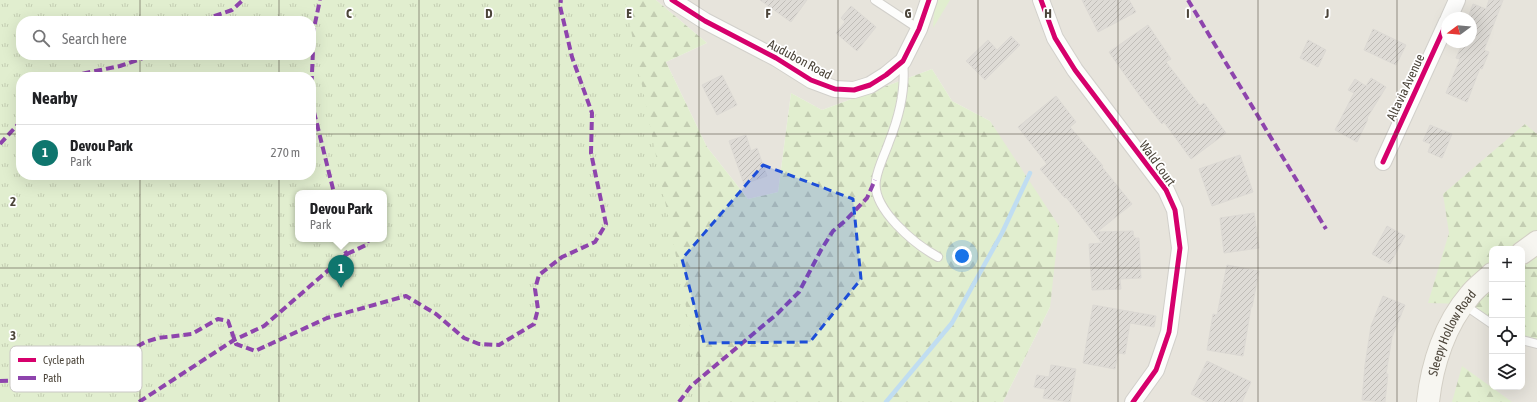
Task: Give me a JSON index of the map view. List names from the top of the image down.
{
  "streets": {
    "main road": ["Sleepy Hollow Road"],
    "street": ["Audubon Road", "Altavia Avenue", "Wald Court"]
  },
  "legend": ["Cycle path", "Path"],
  "north": "left",
  "page": {
    "search": "Search here",
    "heading": "Nearby",
    "list": [
      {
        "mark": "1",
        "name": "Devou Park",
        "note": "Park",
        "value": "270 m"
      }
    ],
    "popup": ["Devou Park", "Park"],
    "map_buttons": ["+", "−"],
    "pins": "1"
  },
  "grid": {
    "columns": [
      "C",
      "D",
      "E",
      "F",
      "G",
      "H",
      "I",
      "J"
    ],
    "rows": ["2", "3"]
  }
}
